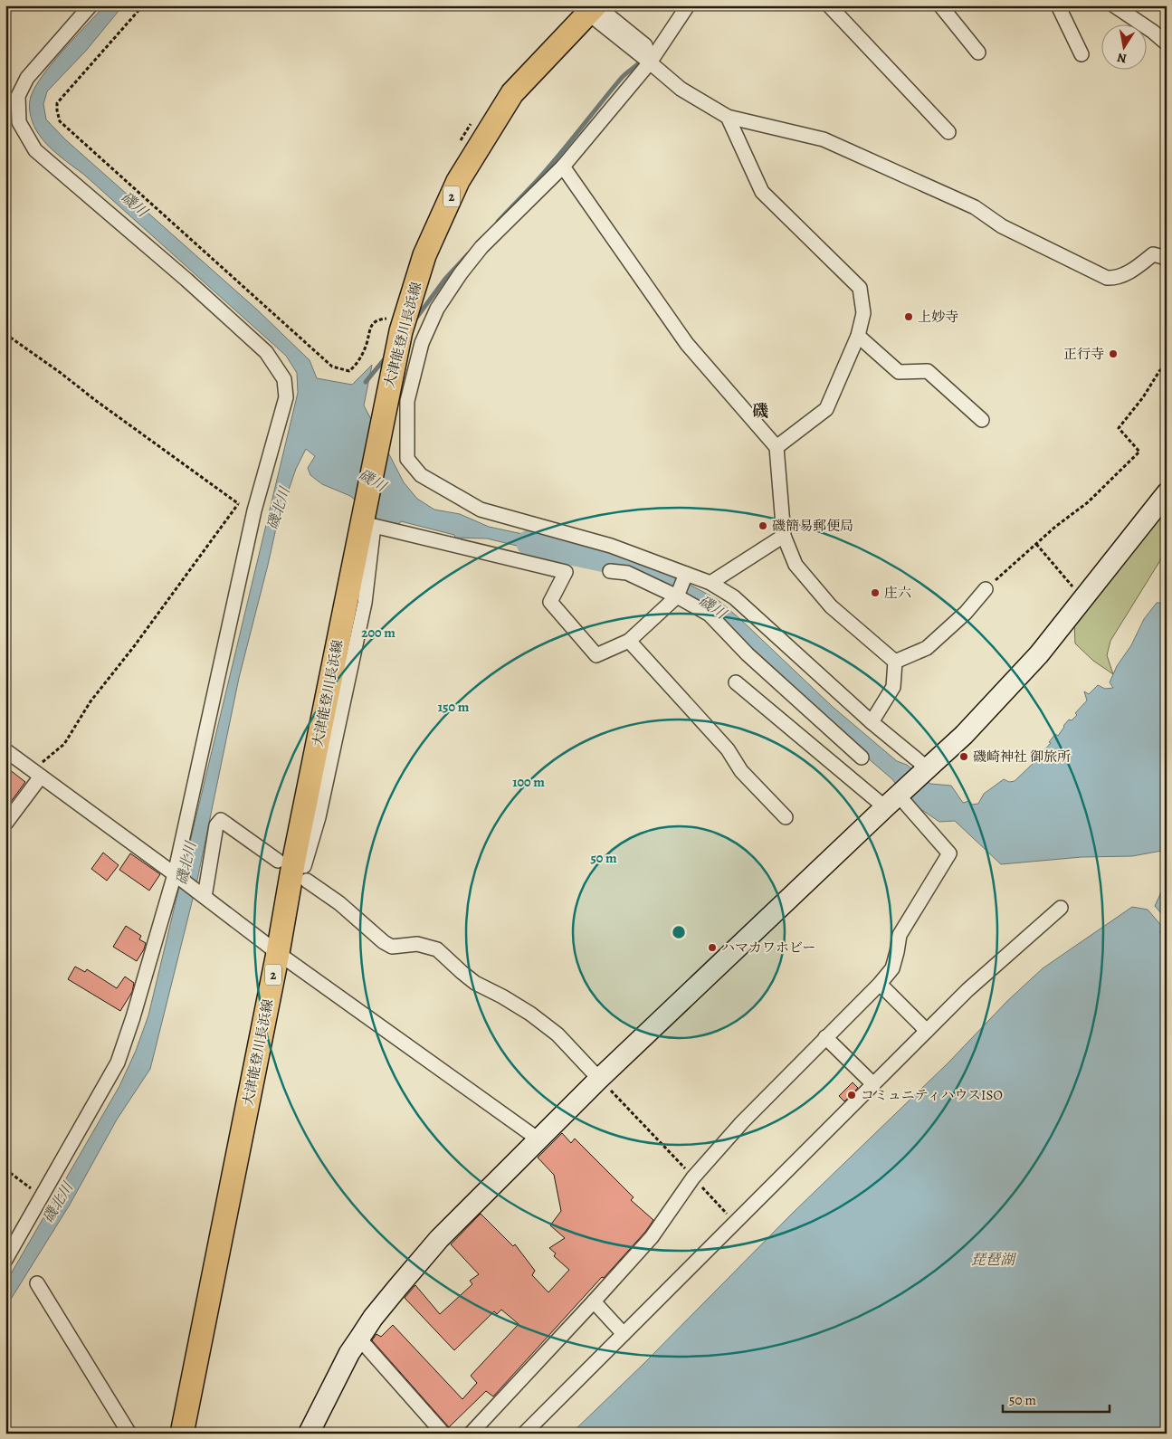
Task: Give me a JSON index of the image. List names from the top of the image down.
{
  "streets": {
    "main road": ["2", "大津能登川長浜線"]
  },
  "districts": ["磯"],
  "water": ["磯川", "磯北川", "琵琶湖"],
  "places": [
    "上妙寺",
    "正行寺",
    "磯簡易郵便局",
    "庄六",
    "磯崎神社 御旅所",
    "ハマカワホビー",
    "コミュニティハウスISO"
  ],
  "scale_bar": "50 m",
  "north": "bottom",
  "rings": [
    "200 m",
    "150 m",
    "100 m",
    "50 m"
  ]
}
